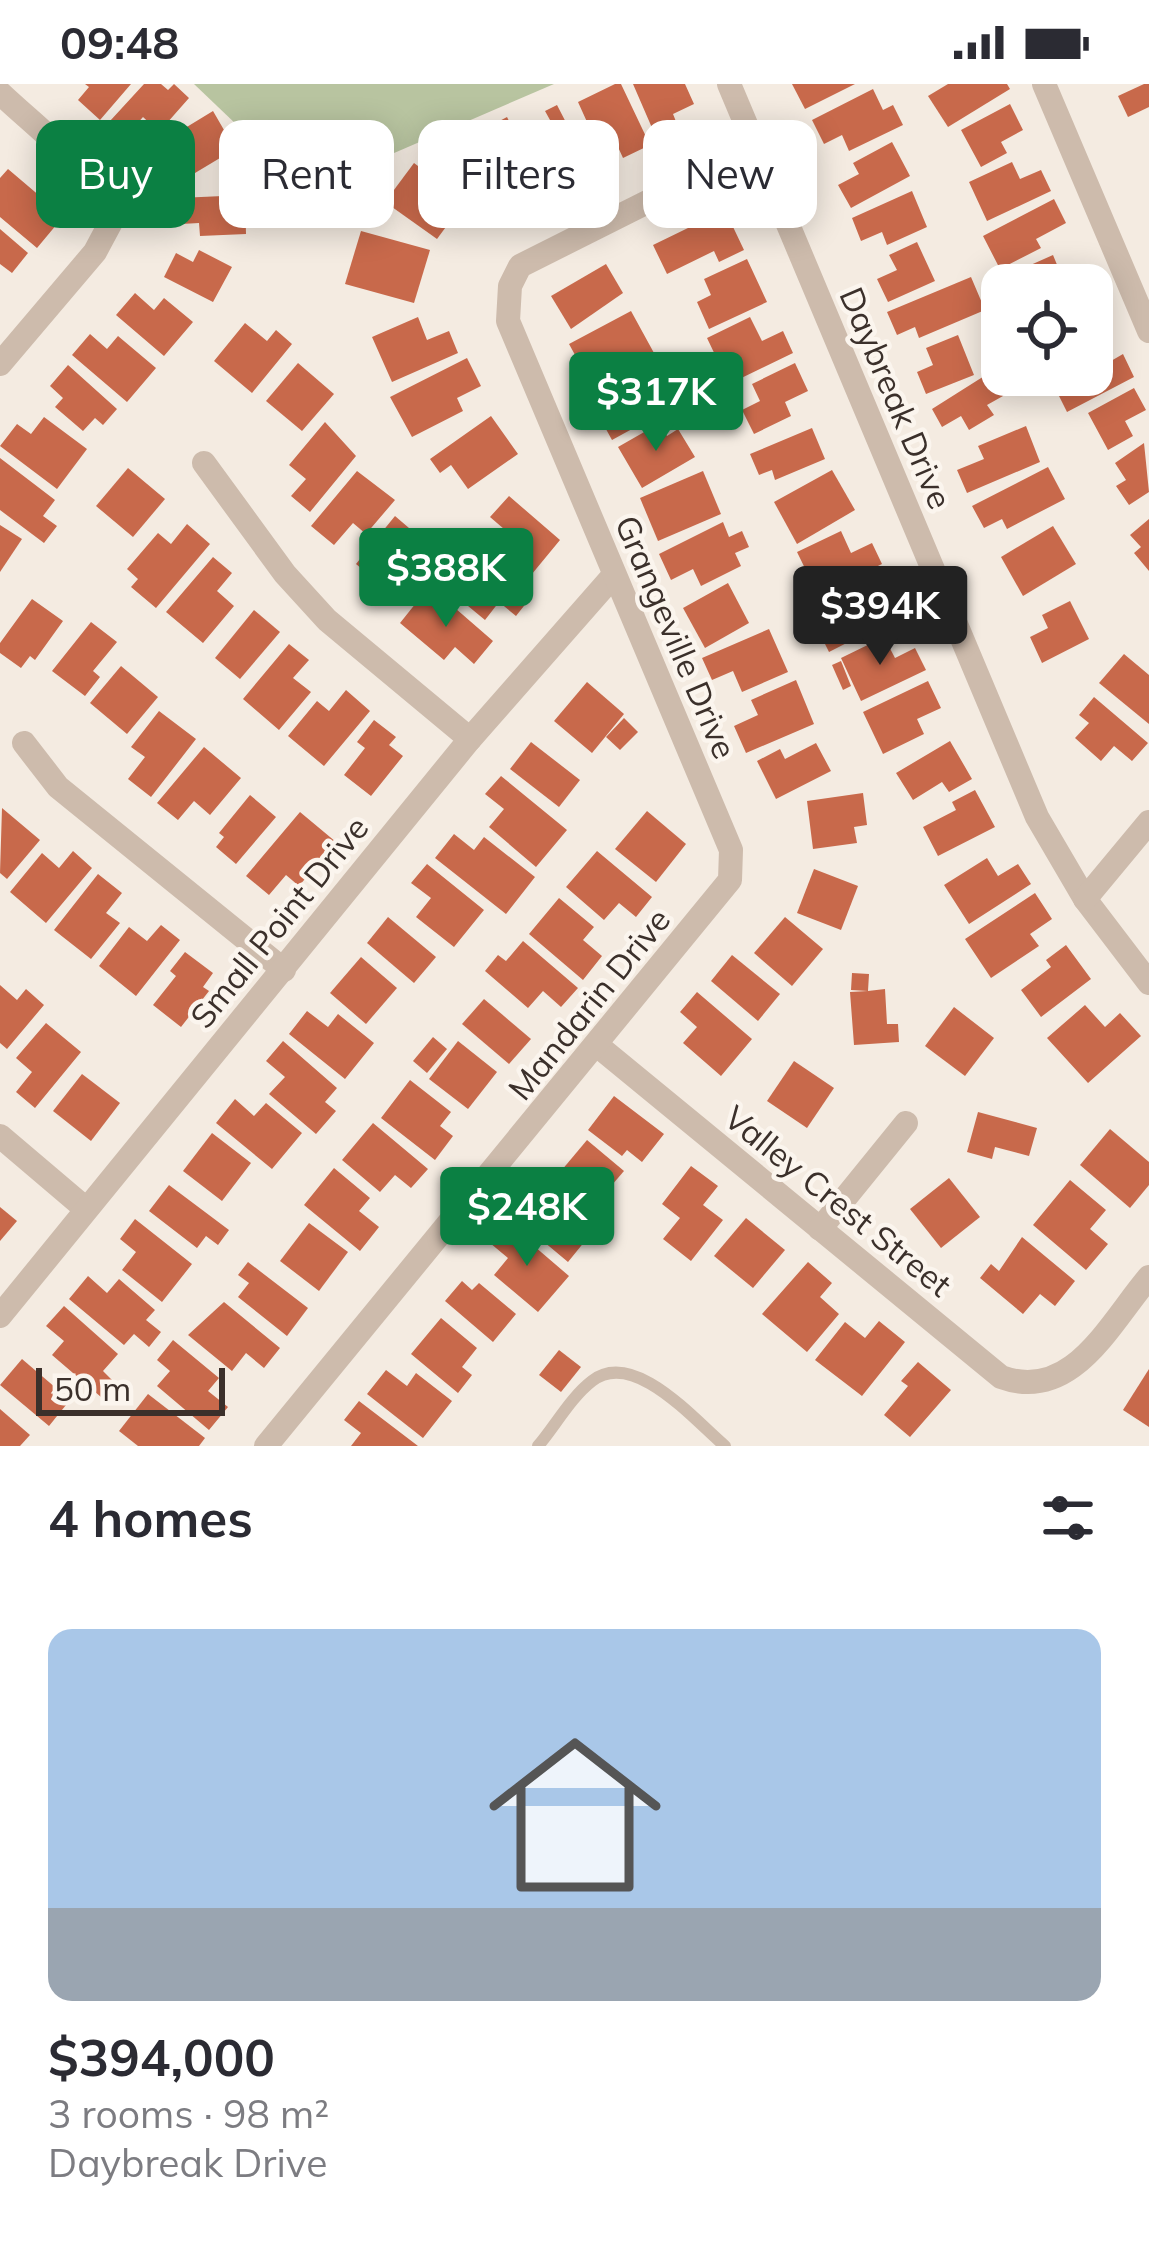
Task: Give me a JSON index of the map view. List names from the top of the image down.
{
  "streets": {
    "street": [
      "Daybreak Drive",
      "Grangeville Drive",
      "Small Point Drive",
      "Mandarin Drive",
      "Valley Crest Street"
    ]
  },
  "crossings": [
    ["Grangeville Drive", "Small Point Drive"],
    ["Grangeville Drive", "Mandarin Drive"],
    ["Mandarin Drive", "Valley Crest Street"]
  ],
  "scale_bar": "50 m",
  "page": {
    "status": "09:48",
    "chip": [
      "Buy",
      "Rent",
      "Filters",
      "New"
    ],
    "price": [
      "$317K",
      "$388K",
      "$394K",
      "$248K"
    ],
    "scale": "50 m",
    "heading": "4 homes",
    "list": [
      {
        "name": "$394,000",
        "note": "3 rooms · 98 m² · Daybreak Drive"
      }
    ]
  }
}
